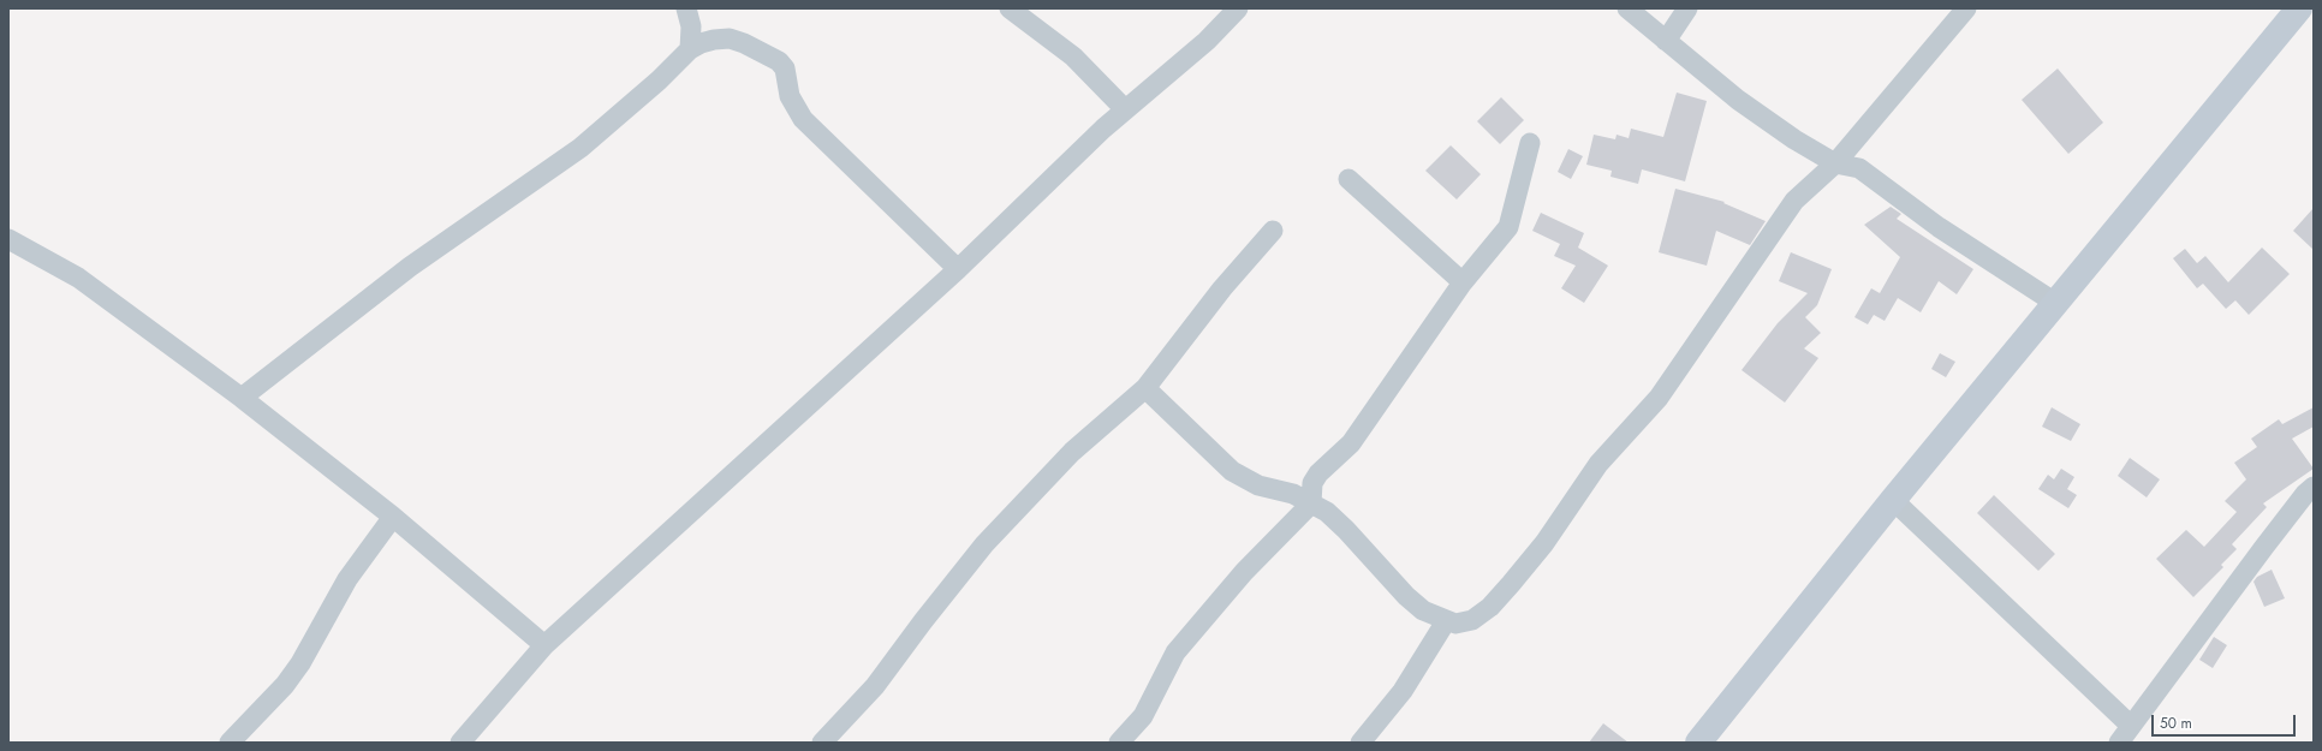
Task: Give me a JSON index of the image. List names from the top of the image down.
{
  "scale_bar": "50 m"
}
